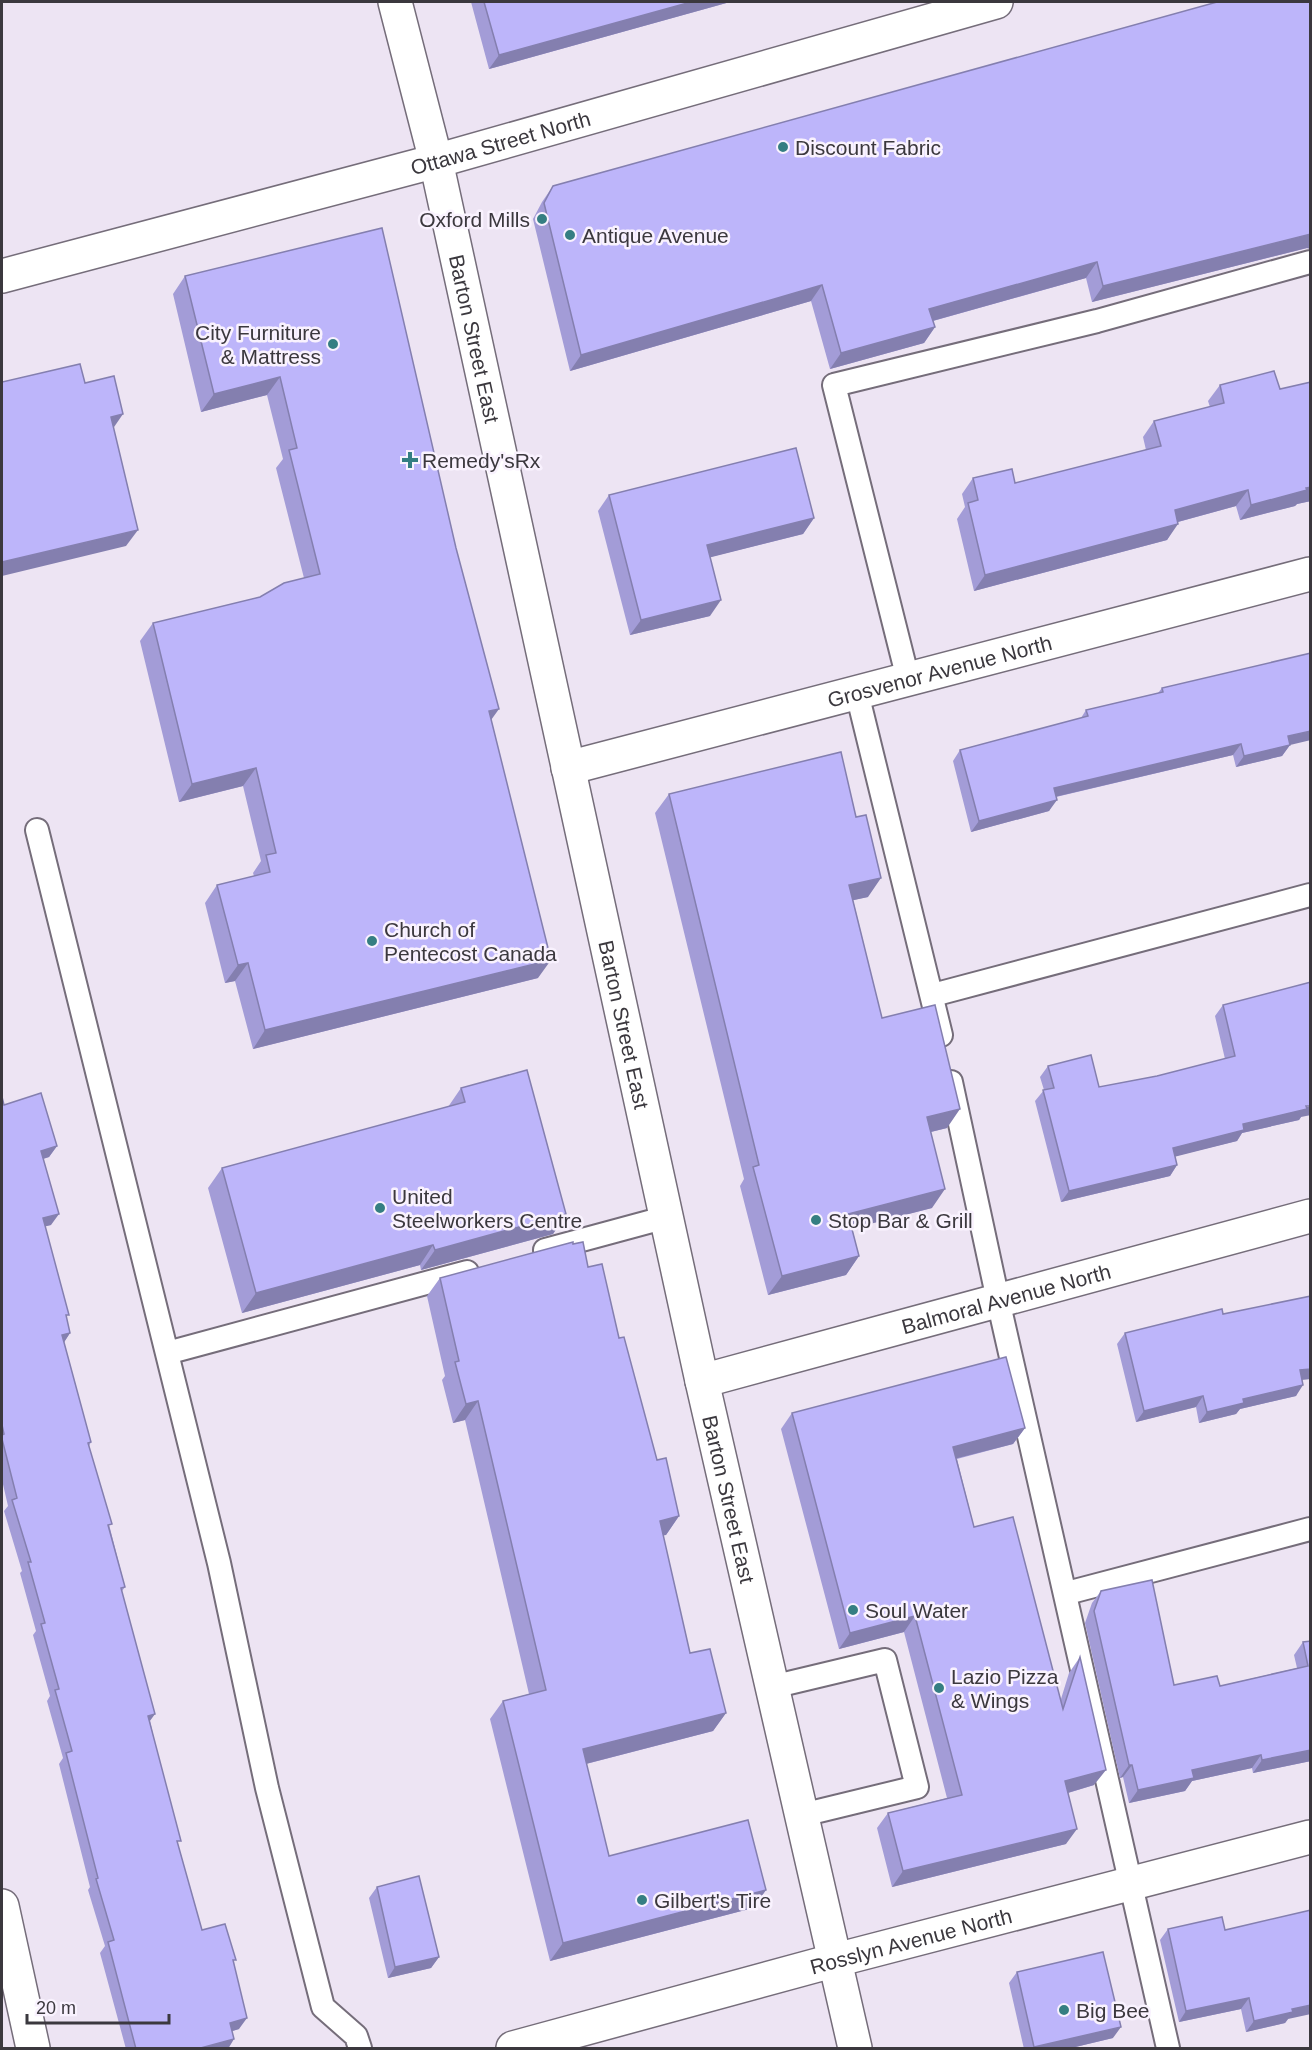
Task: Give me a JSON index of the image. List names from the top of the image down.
{
  "streets": {
    "main road": [
      "Ottawa Street North",
      "Barton Street East",
      "Grosvenor Avenue North",
      "Balmoral Avenue North",
      "Rosslyn Avenue North"
    ]
  },
  "crossings": [
    ["Ottawa Street North", "Barton Street East"],
    ["Barton Street East", "Grosvenor Avenue North"],
    ["Barton Street East", "Balmoral Avenue North"],
    ["Barton Street East", "Rosslyn Avenue North"]
  ],
  "places": {
    "other": [
      "Discount Fabric",
      "Oxford Mills",
      "Antique Avenue",
      "City Furniture & Mattress",
      "Church of Pentecost Canada",
      "United Steelworkers Centre",
      "Stop Bar & Grill",
      "Soul Water",
      "Lazio Pizza & Wings",
      "Gilbert's Tire",
      "Big Bee"
    ],
    "health": ["Remedy'sRx"]
  },
  "scale_bar": "20 m"
}
